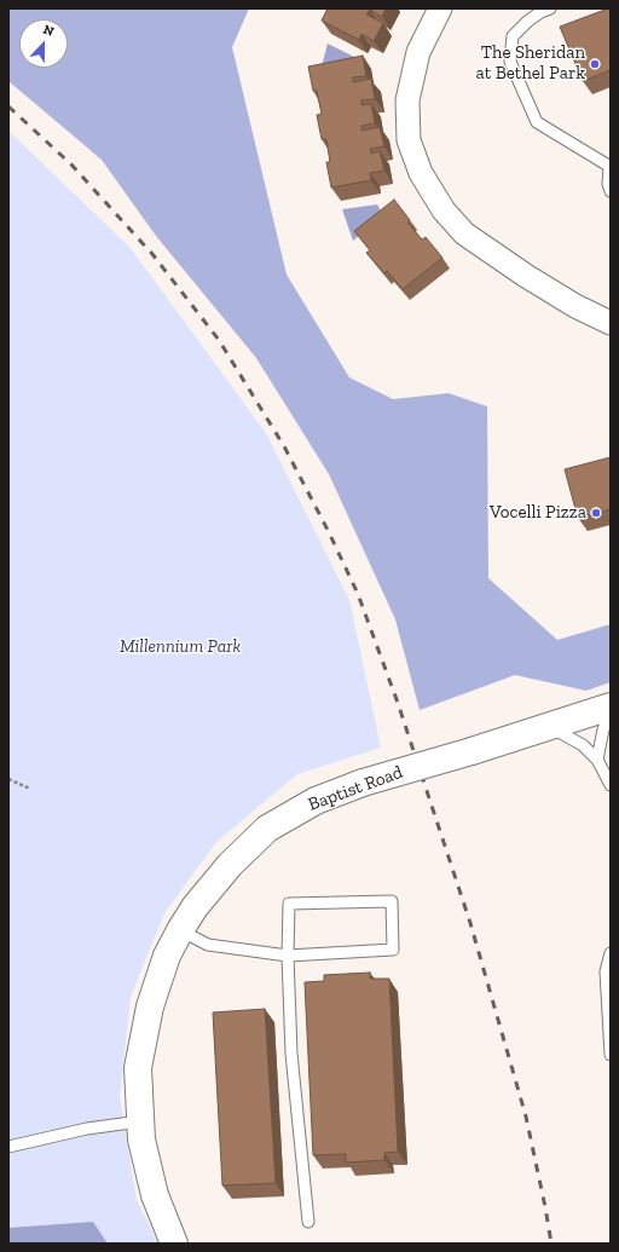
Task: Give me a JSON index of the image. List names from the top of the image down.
{
  "streets": {
    "main road": ["Baptist Road"]
  },
  "parks": ["Millennium Park"],
  "places": ["The Sheridan at Bethel Park", "Vocelli Pizza"],
  "north": "top"
}
